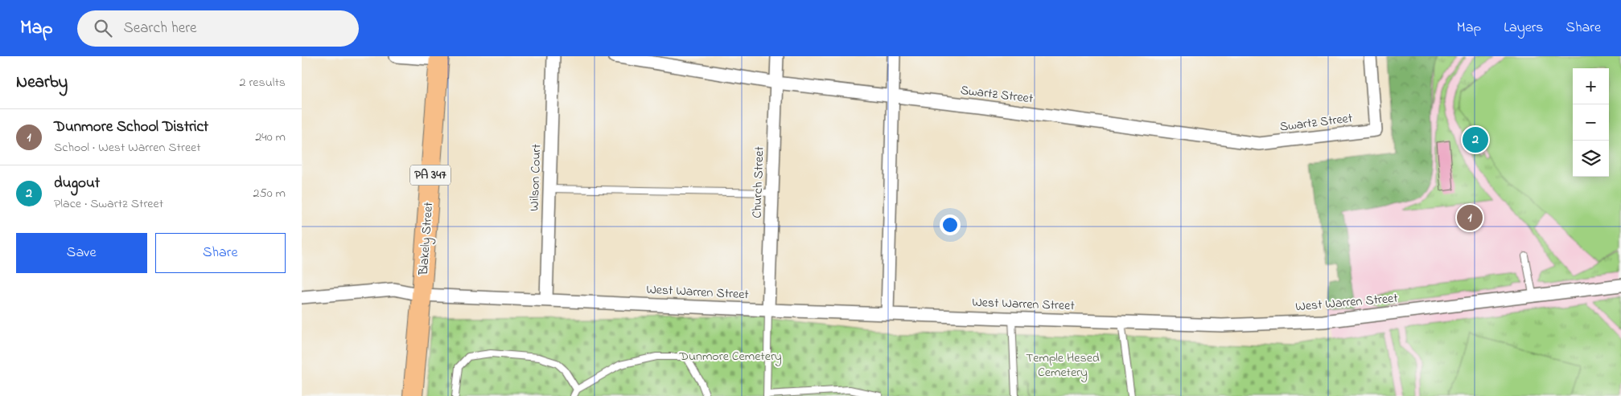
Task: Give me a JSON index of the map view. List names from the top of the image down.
{
  "streets": {
    "main road": ["PA 347", "Blakely Street"],
    "street": [
      "Swartz Street",
      "Wilson Court",
      "Church Street",
      "West Warren Street"
    ]
  },
  "crossings": [
    ["Swartz Street", "Church Street"],
    ["Wilson Court", "West Warren Street"],
    ["Church Street", "West Warren Street"],
    ["Blakely Street", "West Warren Street"]
  ],
  "parks": ["Dunmore Cemetery", "Temple Hesed Cemetery"],
  "page": {
    "header": "Map",
    "search": "Search here",
    "nav": ["Map", "Layers", "Share"],
    "heading": ["Nearby", "2 results"],
    "map_buttons": ["+", "−"],
    "list": [
      {
        "mark": "1",
        "name": "Dunmore School District",
        "note": "School · West Warren Street",
        "value": "240 m"
      },
      {
        "mark": "2",
        "name": "dugout",
        "note": "Place · Swartz Street",
        "value": "250 m"
      }
    ],
    "pins": ["2", "1"],
    "buttons": ["Save", "Share"]
  }
}
